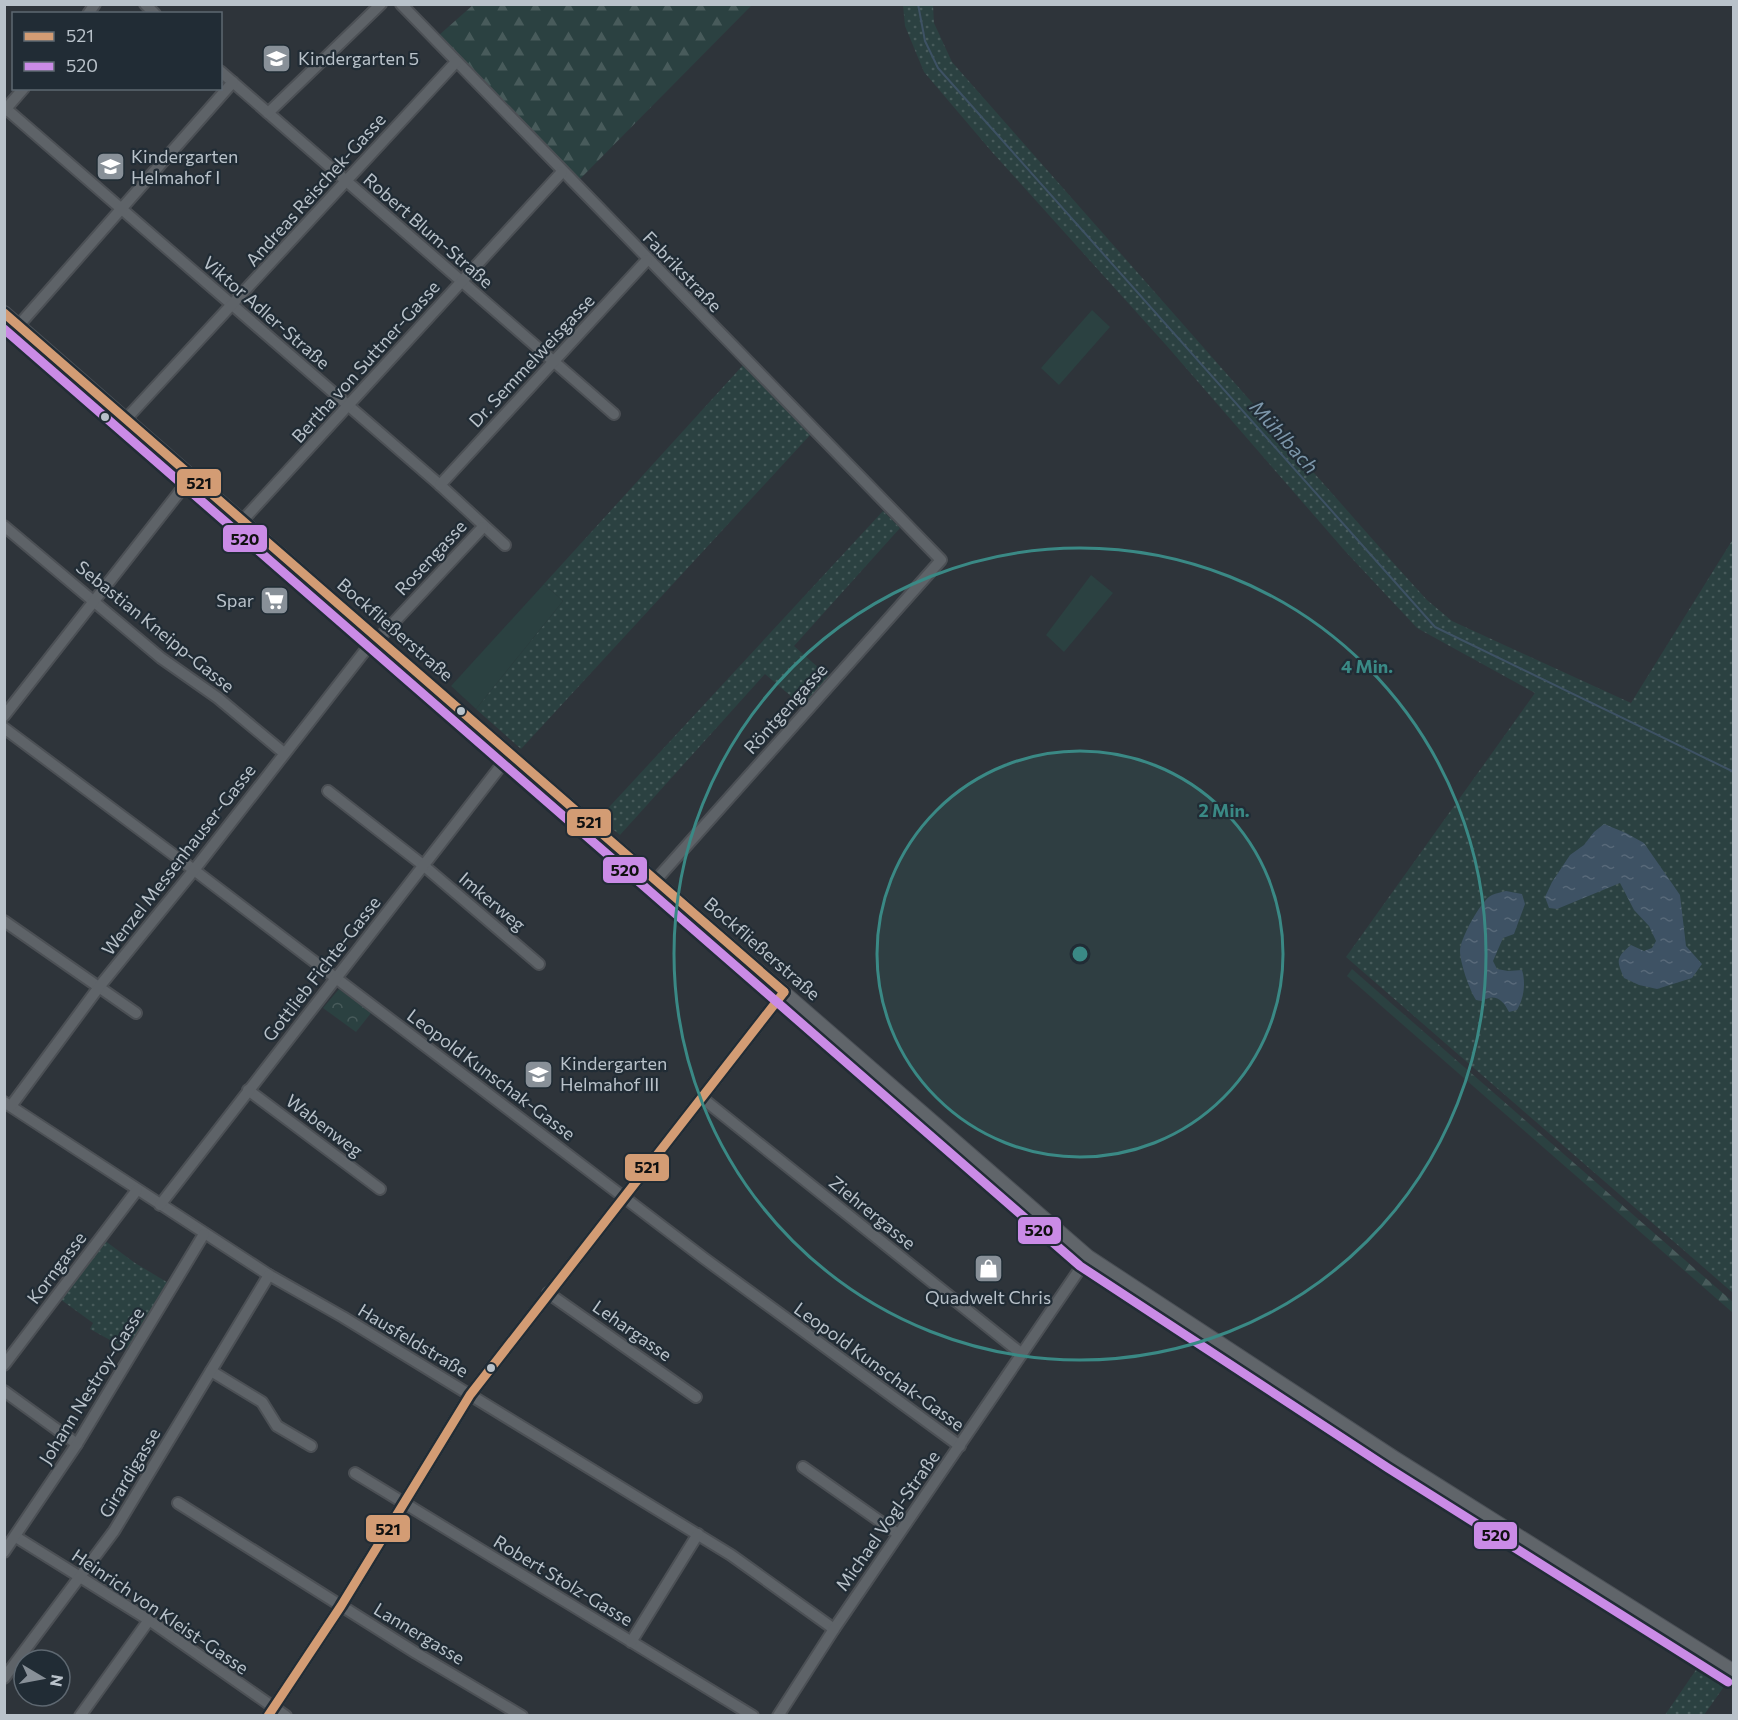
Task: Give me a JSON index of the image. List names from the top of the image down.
{
  "streets": {
    "main road": ["Bockfließerstraße"],
    "street": [
      "Andreas Reischek-Gasse",
      "Robert Blum-Straße",
      "Fabrikstraße",
      "Viktor Adler-Straße",
      "Dr. Semmelweisgasse",
      "Bertha von Suttner-Gasse",
      "Rosengasse",
      "Sebastian Kneipp-Gasse",
      "Röntgengasse",
      "Wenzel Messenhauser-Gasse",
      "Imkerweg",
      "Gottlieb Fichte-Gasse",
      "Leopold Kunschak-Gasse",
      "Wabenweg",
      "Ziehrergasse",
      "Korngasse",
      "Lehargasse",
      "Hausfeldstraße",
      "Johann Nestroy-Gasse",
      "Girardigasse",
      "Michael Vogl-Straße",
      "Robert Stolz-Gasse",
      "Heinrich von Kleist-Gasse",
      "Lannergasse"
    ]
  },
  "crossings": [
    ["Andreas Reischek-Gasse", "Robert Blum-Straße"],
    ["Andreas Reischek-Gasse", "Fabrikstraße"],
    ["Andreas Reischek-Gasse", "Viktor Adler-Straße"],
    ["Andreas Reischek-Gasse", "Bockfließerstraße"],
    ["Robert Blum-Straße", "Dr. Semmelweisgasse"],
    ["Robert Blum-Straße", "Bertha von Suttner-Gasse"],
    ["Fabrikstraße", "Dr. Semmelweisgasse"],
    ["Fabrikstraße", "Bertha von Suttner-Gasse"],
    ["Fabrikstraße", "Röntgengasse"],
    ["Viktor Adler-Straße", "Dr. Semmelweisgasse"],
    ["Viktor Adler-Straße", "Bertha von Suttner-Gasse"],
    ["Viktor Adler-Straße", "Rosengasse"],
    ["Bertha von Suttner-Gasse", "Bockfließerstraße"],
    ["Rosengasse", "Bockfließerstraße"],
    ["Rosengasse", "Wenzel Messenhauser-Gasse"],
    ["Sebastian Kneipp-Gasse", "Wenzel Messenhauser-Gasse"],
    ["Bockfließerstraße", "Röntgengasse"],
    ["Bockfließerstraße", "Wenzel Messenhauser-Gasse"],
    ["Bockfließerstraße", "Gottlieb Fichte-Gasse"],
    ["Bockfließerstraße", "Michael Vogl-Straße"],
    ["Wenzel Messenhauser-Gasse", "Leopold Kunschak-Gasse"],
    ["Wenzel Messenhauser-Gasse", "Hausfeldstraße"],
    ["Imkerweg", "Gottlieb Fichte-Gasse"],
    ["Gottlieb Fichte-Gasse", "Leopold Kunschak-Gasse"],
    ["Gottlieb Fichte-Gasse", "Wabenweg"],
    ["Gottlieb Fichte-Gasse", "Hausfeldstraße"],
    ["Leopold Kunschak-Gasse", "Michael Vogl-Straße"],
    ["Ziehrergasse", "Michael Vogl-Straße"],
    ["Korngasse", "Hausfeldstraße"],
    ["Hausfeldstraße", "Johann Nestroy-Gasse"],
    ["Hausfeldstraße", "Girardigasse"],
    ["Hausfeldstraße", "Michael Vogl-Straße"],
    ["Johann Nestroy-Gasse", "Heinrich von Kleist-Gasse"],
    ["Girardigasse", "Heinrich von Kleist-Gasse"]
  ],
  "water": ["Mühlbach"],
  "places": {
    "school or university": ["Kindergarten 5", "Kindergarten Helmahof I", "Kindergarten Helmahof III"],
    "supermarket": ["Spar"],
    "shop": ["Quadwelt Chris"]
  },
  "lines": ["transit line 521", "transit line 520"],
  "legend": ["521", "520"],
  "north": "right",
  "rings": ["4 Min.", "2 Min."]
}
